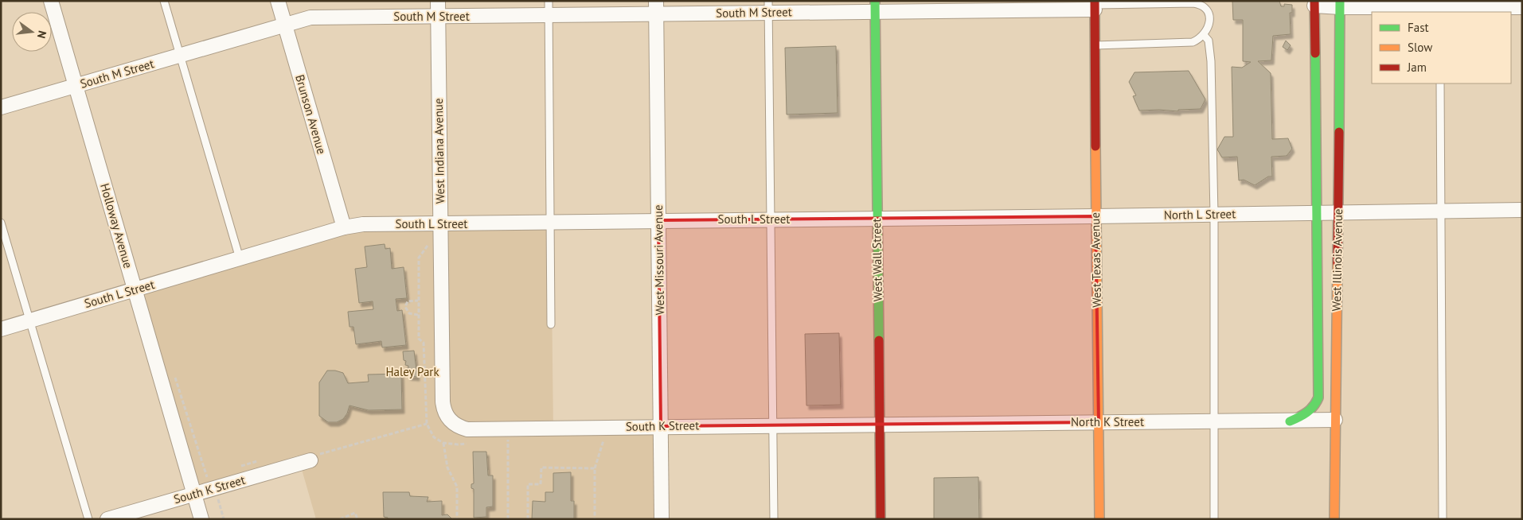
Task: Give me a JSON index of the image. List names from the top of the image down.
{
  "streets": {
    "main road": ["West Wall Street", "West Texas Avenue", "West Illinois Avenue"],
    "street": [
      "South M Street",
      "Brunson Avenue",
      "West Indiana Avenue",
      "North L Street",
      "South L Street",
      "Holloway Avenue",
      "West Missouri Avenue",
      "North K Street",
      "South K Street"
    ]
  },
  "crossings": [
    ["South M Street", "Brunson Avenue"],
    ["South M Street", "West Indiana Avenue"],
    ["South M Street", "Holloway Avenue"],
    ["South M Street", "West Missouri Avenue"],
    ["South M Street", "West Wall Street"],
    ["South M Street", "West Texas Avenue"],
    ["Brunson Avenue", "South L Street"],
    ["West Indiana Avenue", "South L Street"],
    ["West Indiana Avenue", "South K Street"],
    ["North L Street", "South L Street"],
    ["North L Street", "West Wall Street"],
    ["North L Street", "West Texas Avenue"],
    ["North L Street", "West Illinois Avenue"],
    ["South L Street", "Holloway Avenue"],
    ["South L Street", "West Missouri Avenue"],
    ["South L Street", "West Wall Street"],
    ["Holloway Avenue", "South K Street"],
    ["West Missouri Avenue", "South K Street"],
    ["West Wall Street", "North K Street"],
    ["West Wall Street", "South K Street"],
    ["West Texas Avenue", "North K Street"],
    ["West Illinois Avenue", "North K Street"],
    ["North K Street", "South K Street"]
  ],
  "parks": ["Haley Park"],
  "legend": ["Fast", "Slow", "Jam"],
  "north": "right"
}
